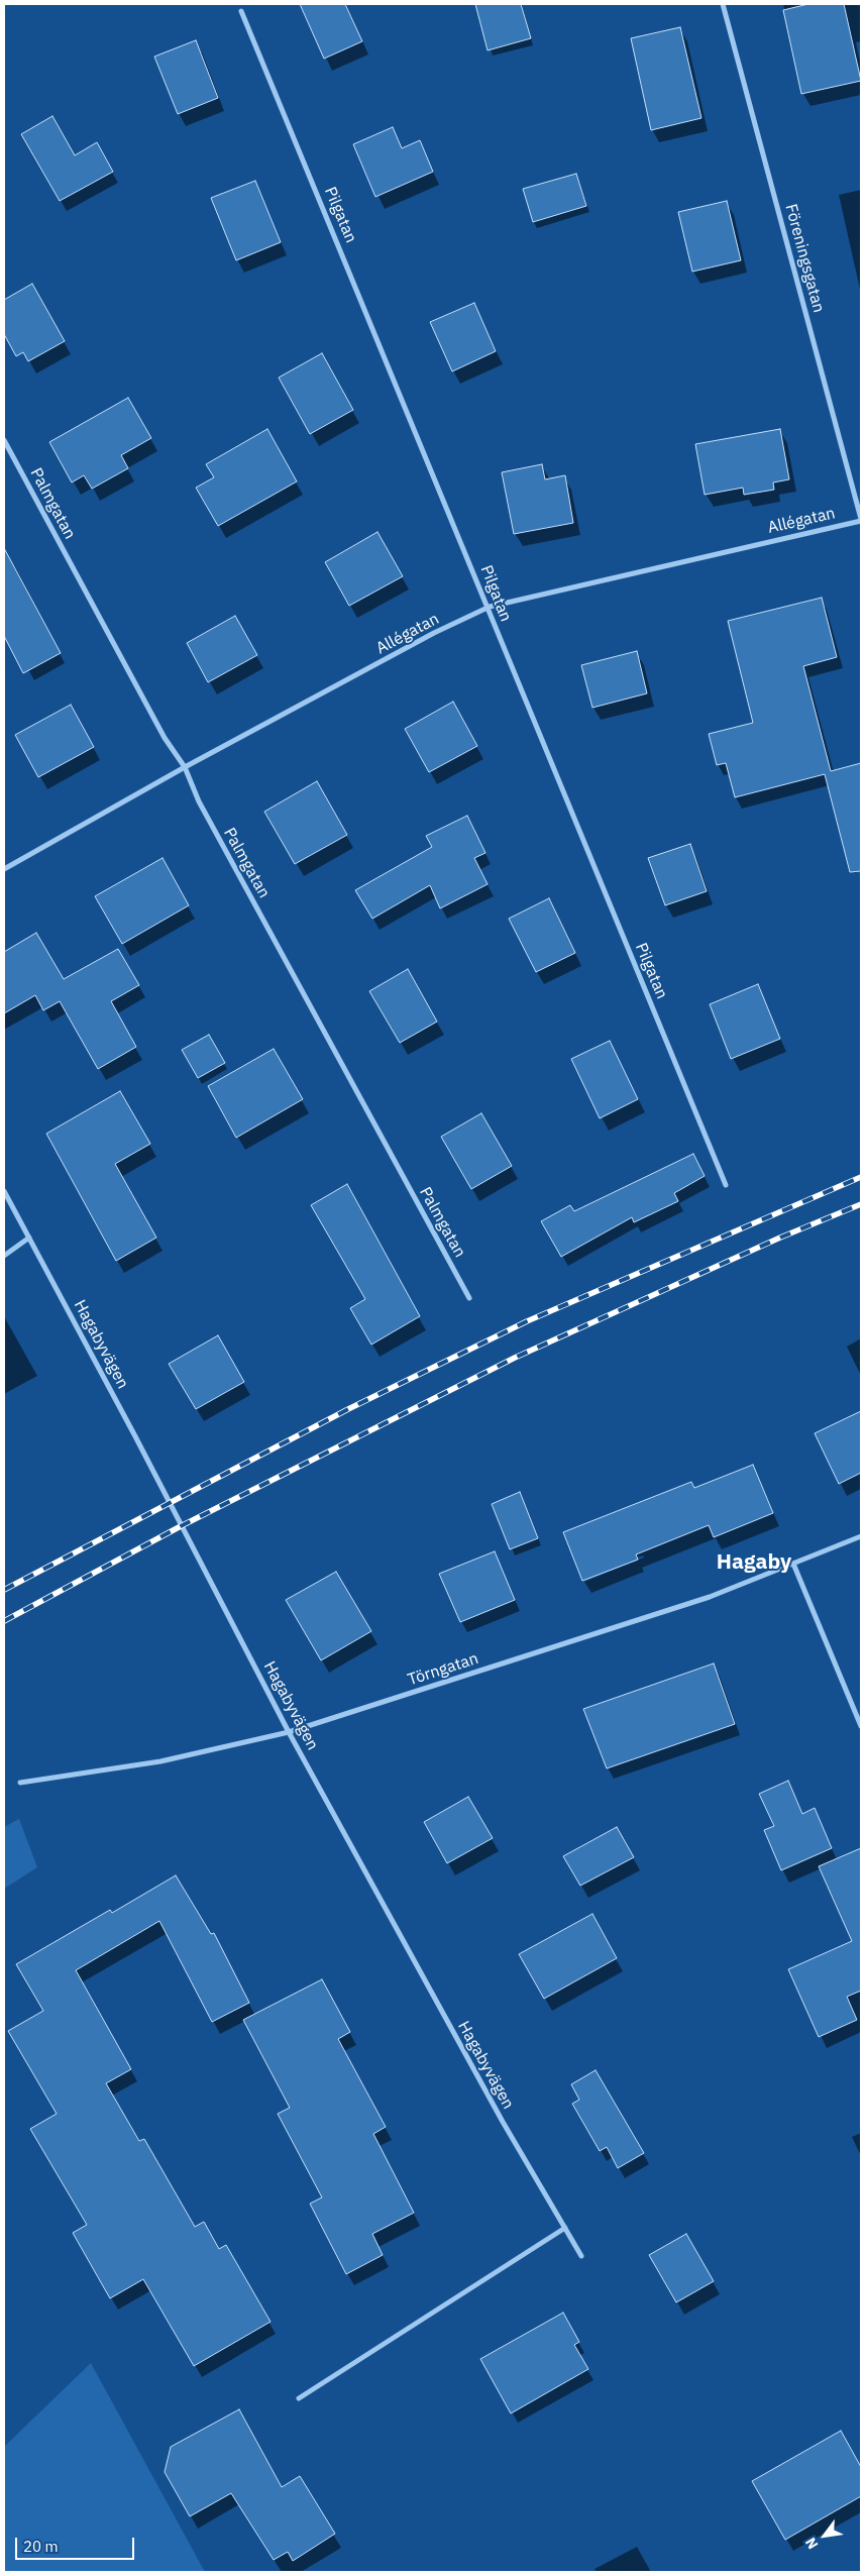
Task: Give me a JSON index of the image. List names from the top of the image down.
{
  "streets": {
    "street": [
      "Pilgatan",
      "Föreningsgatan",
      "Palmgatan",
      "Allégatan",
      "Hagabyvägen",
      "Törngatan"
    ]
  },
  "crossings": [
    ["Pilgatan", "Allégatan"],
    ["Föreningsgatan", "Allégatan"],
    ["Palmgatan", "Allégatan"],
    ["Hagabyvägen", "Törngatan"]
  ],
  "districts": ["Hagaby"],
  "scale_bar": "20 m",
  "north": "bottom left"
}
